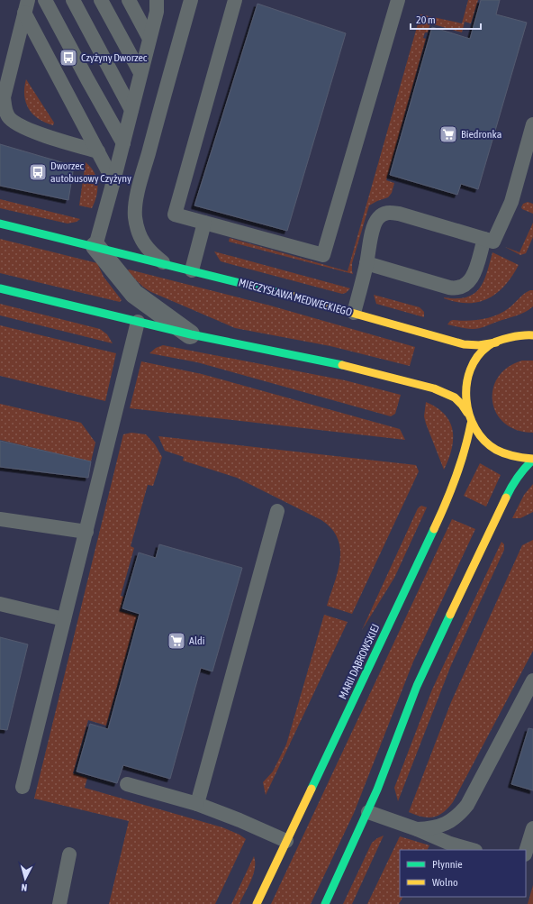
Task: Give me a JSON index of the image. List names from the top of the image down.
{
  "streets": {
    "street": ["MIECZYSŁAWA MEDWECKIEGO", "MARII DĄBROWSKIEJ"]
  },
  "places": {
    "bus stop": ["Czyżyny Dworzec", "Dworzec autobusowy Czyżyny"],
    "supermarket": ["Biedronka", "Aldi"]
  },
  "legend": ["Płynnie", "Wolno"],
  "scale_bar": "20 m",
  "north": "bottom"
}
